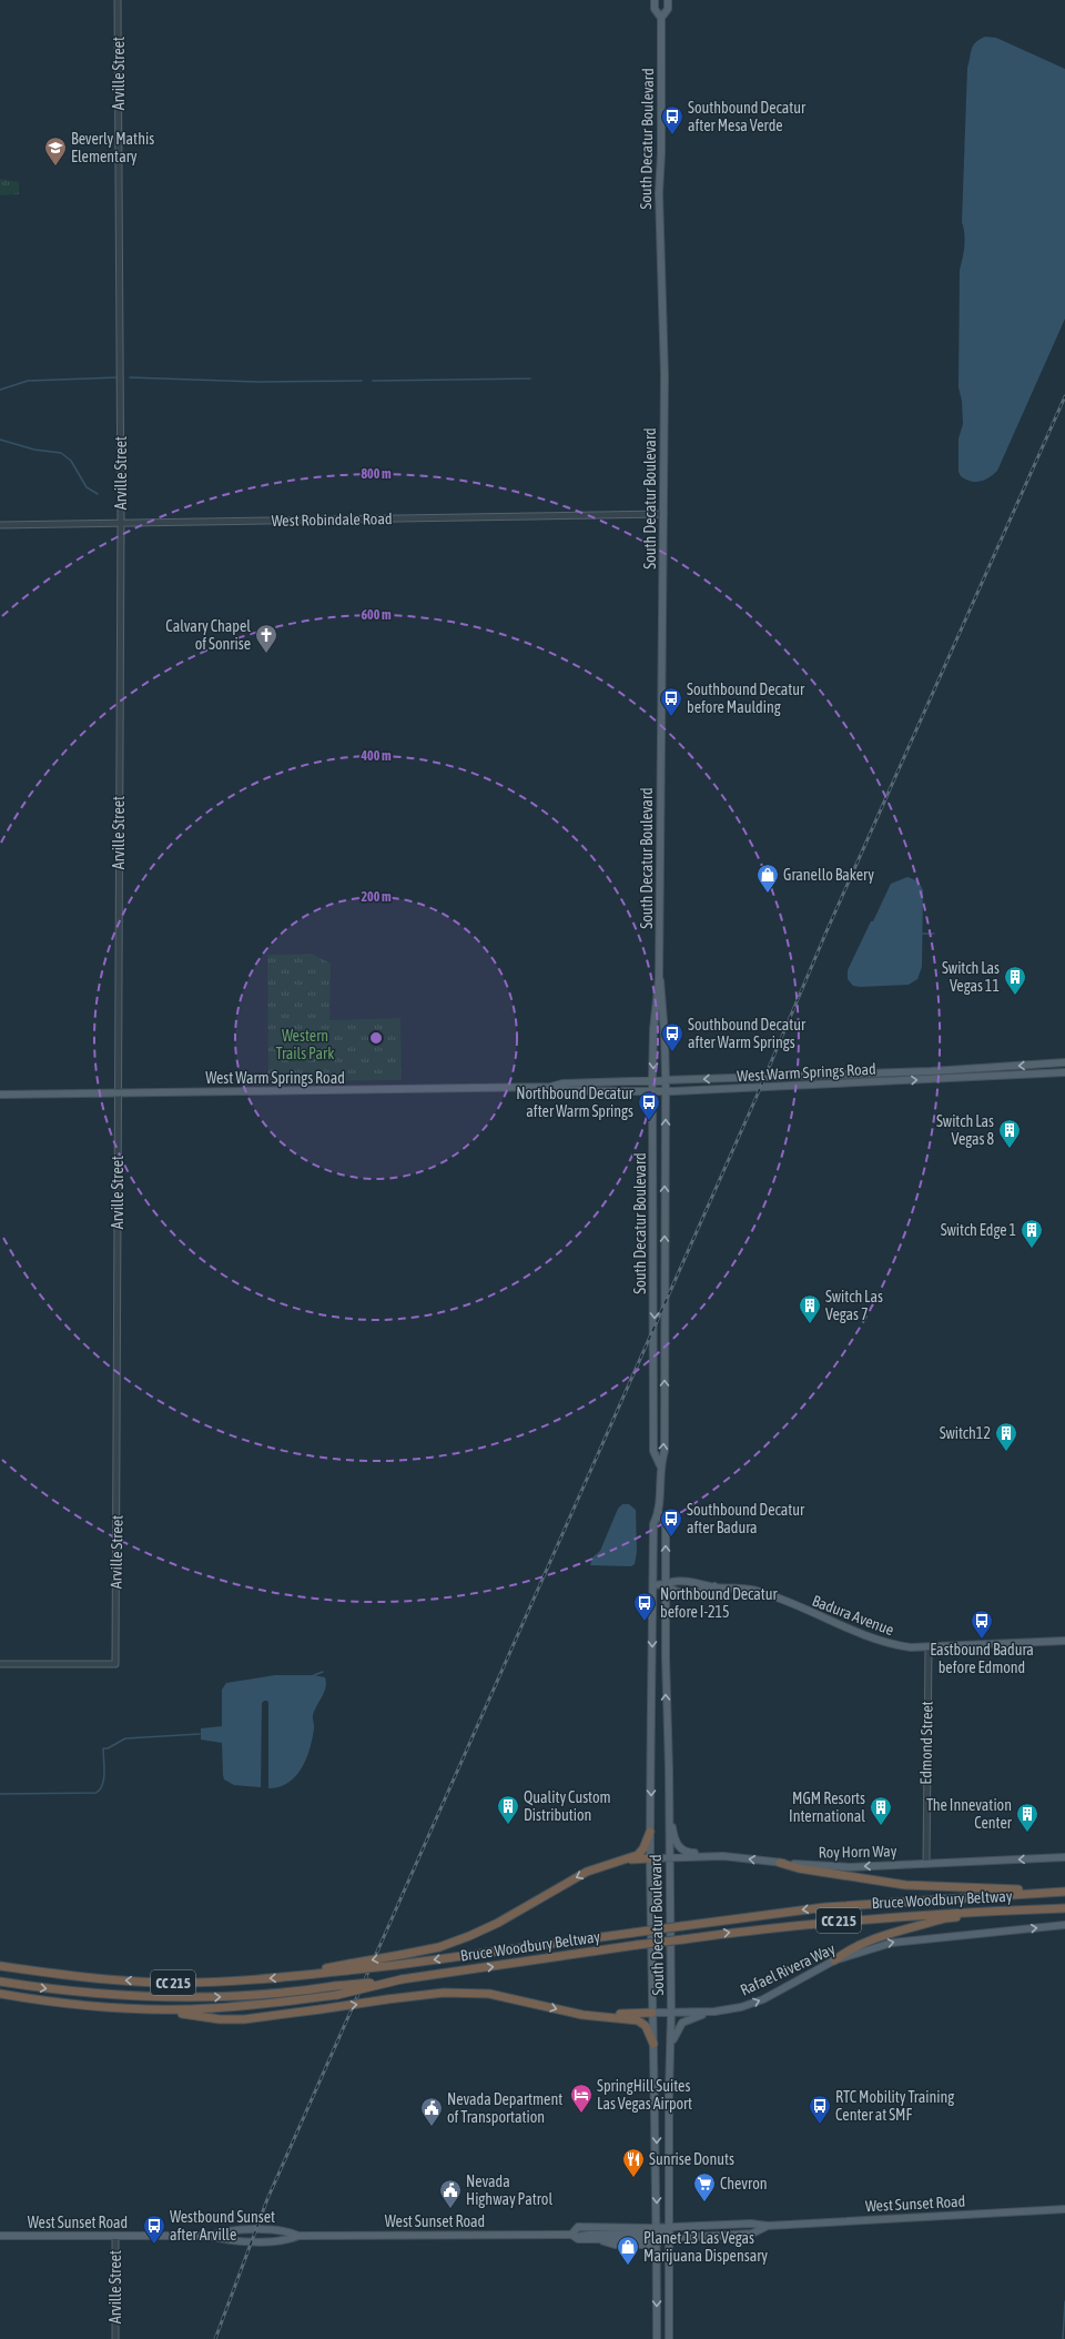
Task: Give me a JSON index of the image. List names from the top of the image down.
{
  "streets": {
    "highway": ["Bruce Woodbury Beltway", "CC 215"],
    "main road": [
      "South Decatur Boulevard",
      "West Warm Springs Road",
      "Badura Avenue",
      "Roy Horn Way",
      "Rafael Rivera Way",
      "West Sunset Road"
    ],
    "street": ["Arville Street", "West Robindale Road", "Edmond Street"]
  },
  "crossings": [
    ["Arville Street", "West Robindale Road"],
    ["Arville Street", "West Warm Springs Road"],
    ["Arville Street", "West Sunset Road"],
    ["South Decatur Boulevard", "West Robindale Road"],
    ["South Decatur Boulevard", "West Warm Springs Road"],
    ["South Decatur Boulevard", "Badura Avenue"],
    ["South Decatur Boulevard", "Roy Horn Way"],
    ["South Decatur Boulevard", "Rafael Rivera Way"],
    ["South Decatur Boulevard", "West Sunset Road"],
    ["Badura Avenue", "Edmond Street"],
    ["Edmond Street", "Roy Horn Way"],
    ["Bruce Woodbury Beltway", "CC 215"]
  ],
  "one_way": ["Roy Horn Way", "Rafael Rivera Way"],
  "parks": ["Western Trails Park"],
  "places": {
    "bus stop": [
      "Southbound Decatur after Mesa Verde",
      "Southbound Decatur before Maulding",
      "Southbound Decatur after Warm Springs",
      "Northbound Decatur after Warm Springs",
      "Southbound Decatur after Badura",
      "Northbound Decatur before I-215",
      "Eastbound Badura before Edmond",
      "RTC Mobility Training Center at SMF",
      "Westbound Sunset after Arville"
    ],
    "school or university": ["Beverly Mathis Elementary"],
    "church": ["Calvary Chapel of Sonrise"],
    "shop": ["Granello Bakery", "Planet 13 Las Vegas Marijuana Dispensary"],
    "building": [
      "Switch Las Vegas 11",
      "Switch Las Vegas 8",
      "Switch Edge 1",
      "Switch Las Vegas 7",
      "Switch12",
      "Quality Custom Distribution",
      "MGM Resorts International",
      "The Innevation Center"
    ],
    "hotel": ["SpringHill Suites Las Vegas Airport"],
    "public building": ["Nevada Department of Transportation", "Nevada Highway Patrol"],
    "restaurant": ["Sunrise Donuts"],
    "supermarket": ["Chevron"]
  },
  "rings": [
    "800 m",
    "600 m",
    "400 m",
    "200 m"
  ]
}
